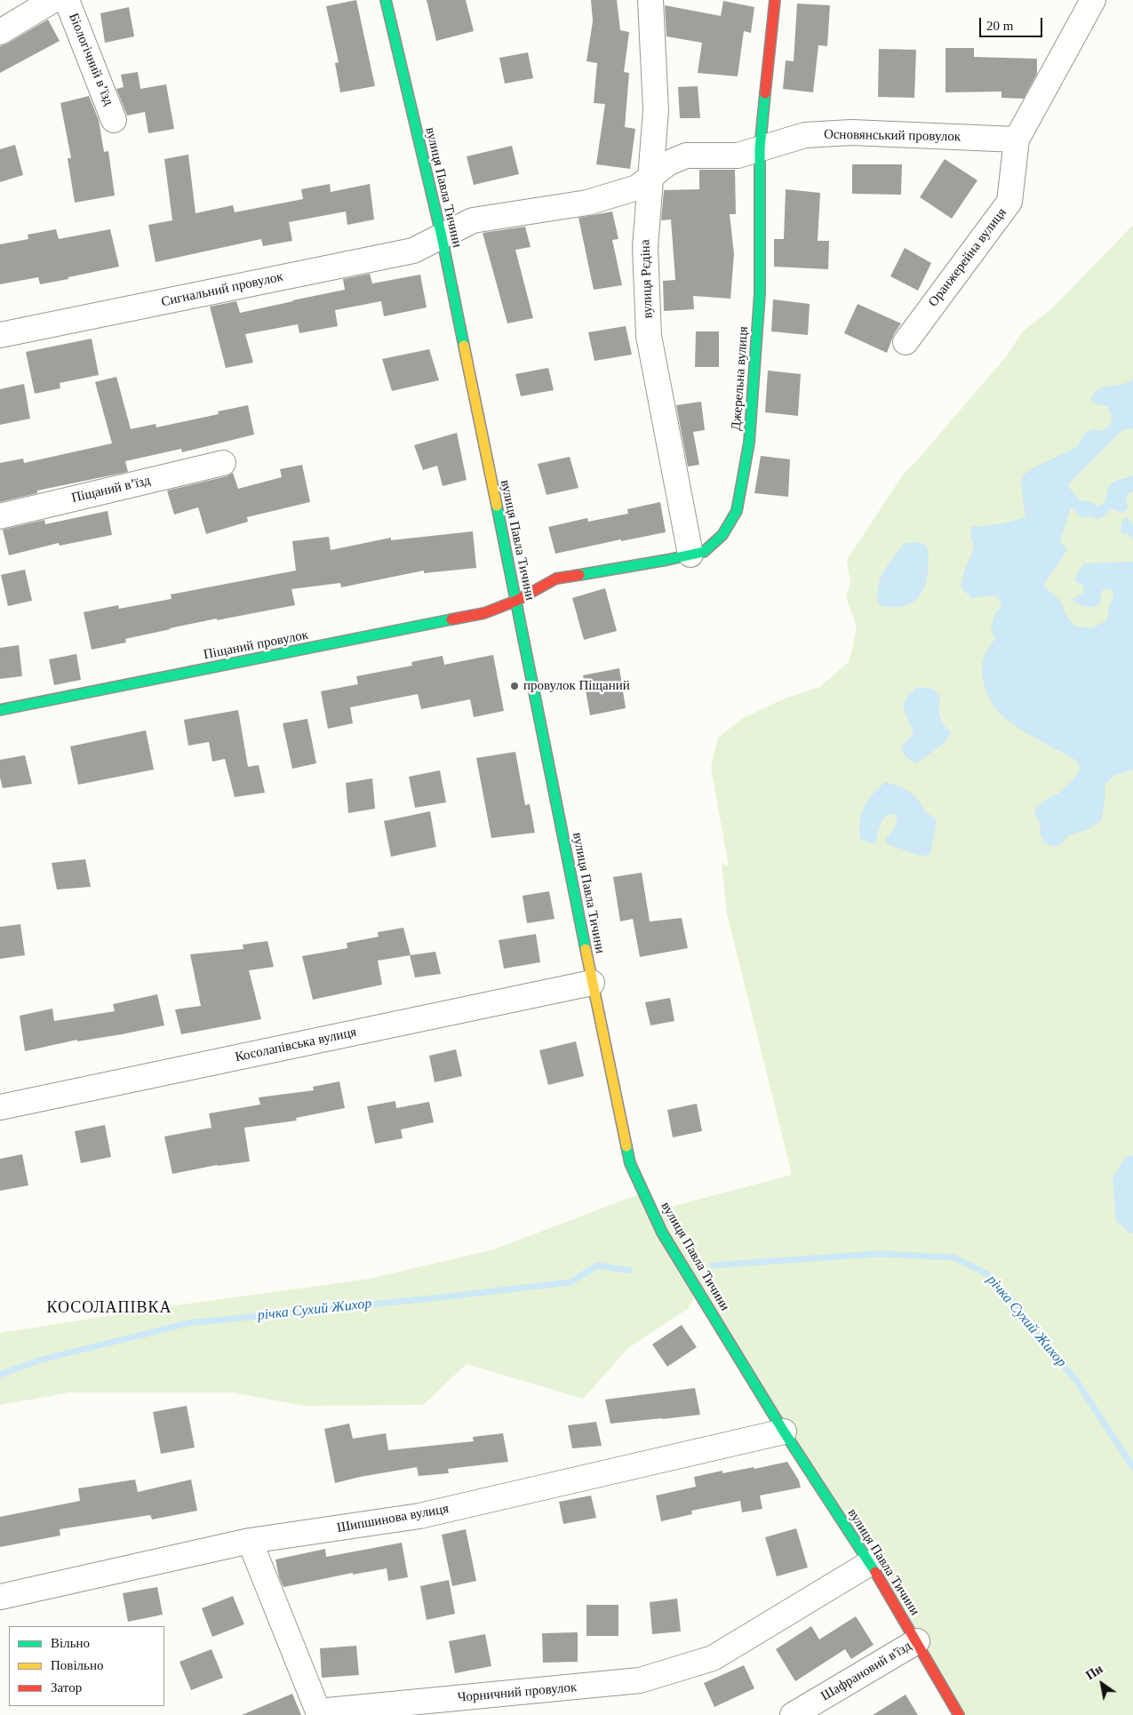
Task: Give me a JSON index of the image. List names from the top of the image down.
{
  "streets": {
    "main road": ["вулиця Павла Тичини", "Джерельна вулиця", "Піщаний провулок"],
    "street": [
      "Біологічний в’їзд",
      "Основянський провулок",
      "Оранжерейна вулиця",
      "вулиця Рєдіна",
      "Сигнальний провулок",
      "Піщаний в’їзд",
      "Косолапівська вулиця",
      "Шипшинова вулиця",
      "Шафрановий в'їзд",
      "Чорничний провулок"
    ]
  },
  "crossings": [
    ["Основянський провулок", "вулиця Павла Тичини"],
    ["Основянський провулок", "Оранжерейна вулиця"],
    ["Основянський провулок", "вулиця Рєдіна"],
    ["Основянський провулок", "Сигнальний провулок"],
    ["Основянський провулок", "Джерельна вулиця"],
    ["вулиця Павла Тичини", "Сигнальний провулок"],
    ["вулиця Павла Тичини", "Джерельна вулиця"],
    ["вулиця Павла Тичини", "Піщаний провулок"],
    ["вулиця Павла Тичини", "Косолапівська вулиця"],
    ["вулиця Павла Тичини", "Шипшинова вулиця"],
    ["вулиця Павла Тичини", "Шафрановий в'їзд"],
    ["вулиця Павла Тичини", "Чорничний провулок"],
    ["вулиця Рєдіна", "Джерельна вулиця"],
    ["Джерельна вулиця", "Піщаний провулок"],
    ["Шипшинова вулиця", "Чорничний провулок"]
  ],
  "districts": ["КОСОЛАПІВКА"],
  "water": ["річка Сухий Жихор"],
  "places": ["провулок Піщаний"],
  "legend": ["Вільно", "Повільно", "Затор"],
  "scale_bar": "20 m",
  "north": "top left"
}
